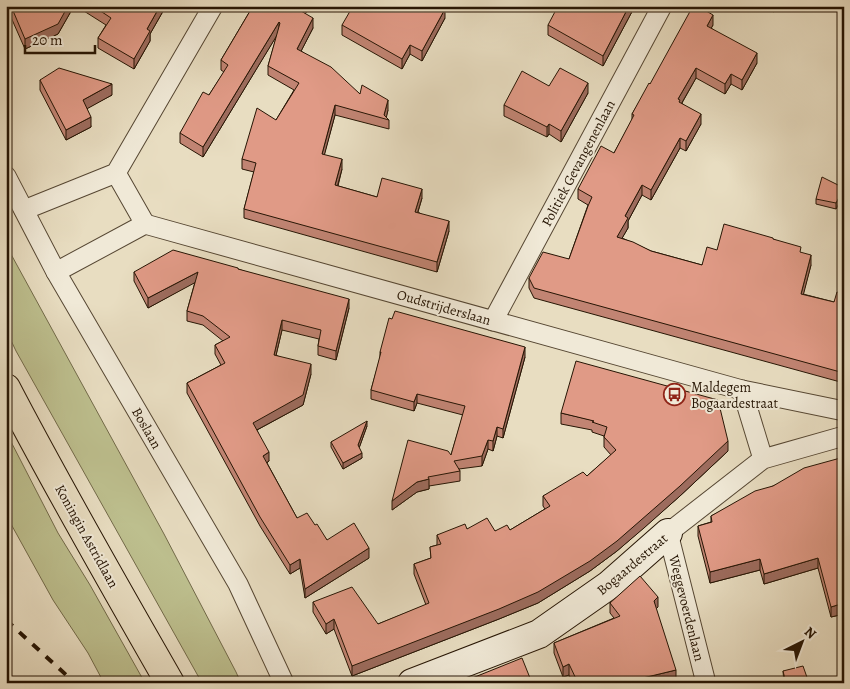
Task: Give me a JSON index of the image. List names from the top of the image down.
{
  "streets": {
    "main road": ["Koningin Astridlaan"],
    "street": [
      "Politiek Gevangenenlaan",
      "Oudstrijderslaan",
      "Boslaan",
      "Bogaardestraat",
      "Weggevoerdenlaan"
    ]
  },
  "crossings": [
    ["Politiek Gevangenenlaan", "Oudstrijderslaan"],
    ["Bogaardestraat", "Weggevoerdenlaan"]
  ],
  "places": {
    "bus stop": ["Maldegem Bogaardestraat"]
  },
  "scale_bar": "20 m",
  "north": "top right"
}
